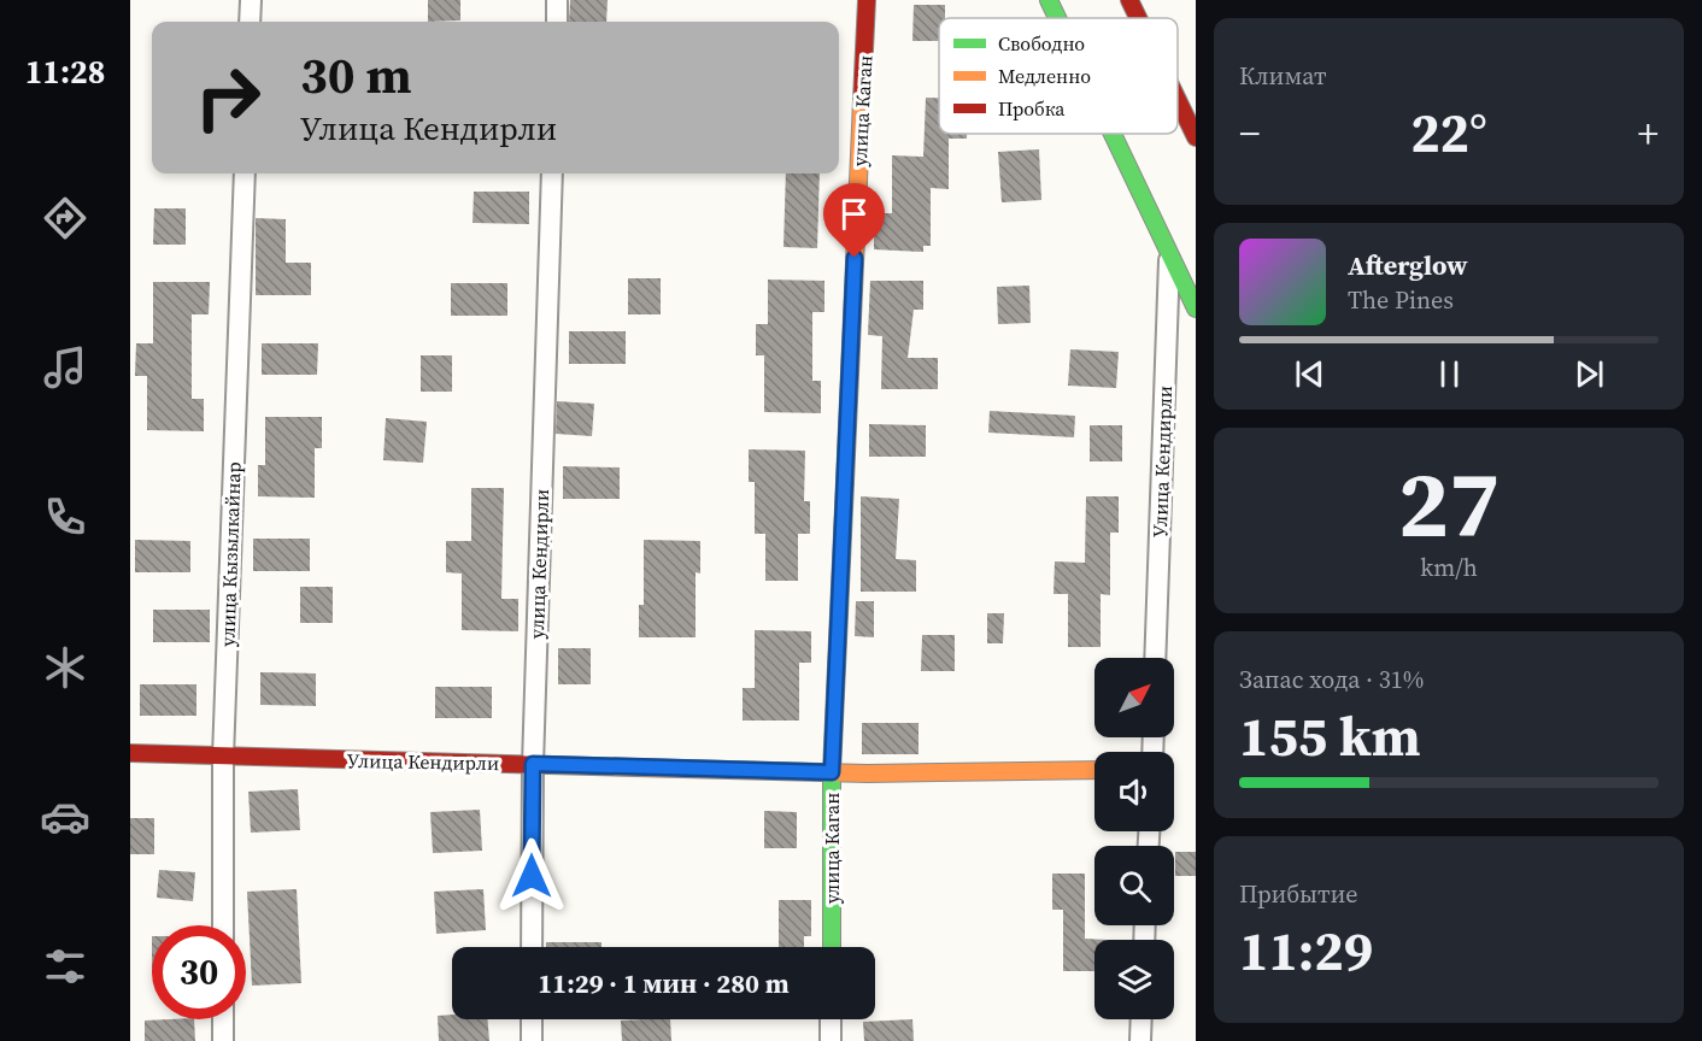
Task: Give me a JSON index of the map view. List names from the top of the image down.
{
  "streets": {
    "street": [
      "улица Каган",
      "Улица Кендирли",
      "улица Кызылкайнар",
      "улица Кендирли"
    ]
  },
  "crossings": [
    ["улица Каган", "Улица Кендирли"],
    ["Улица Кендирли", "улица Кызылкайнар"],
    ["Улица Кендирли", "улица Кендирли"]
  ],
  "legend": ["Свободно", "Медленно", "Пробка"],
  "north": "top right",
  "page": {
    "tabs": "11:28",
    "tile": [
      "Климат",
      ["27", "km/h"],
      ["Запас хода · 31%", "155 km"],
      ["Прибытие", "11:29"]
    ],
    "turn": ["30 m", "Улица Кендирли"],
    "heat": ["−", "22°", "+"],
    "song": ["Afterglow", "The Pines"],
    "limit": "30",
    "trip": "11:29 · 1 мин · 280 m"
  }
}
